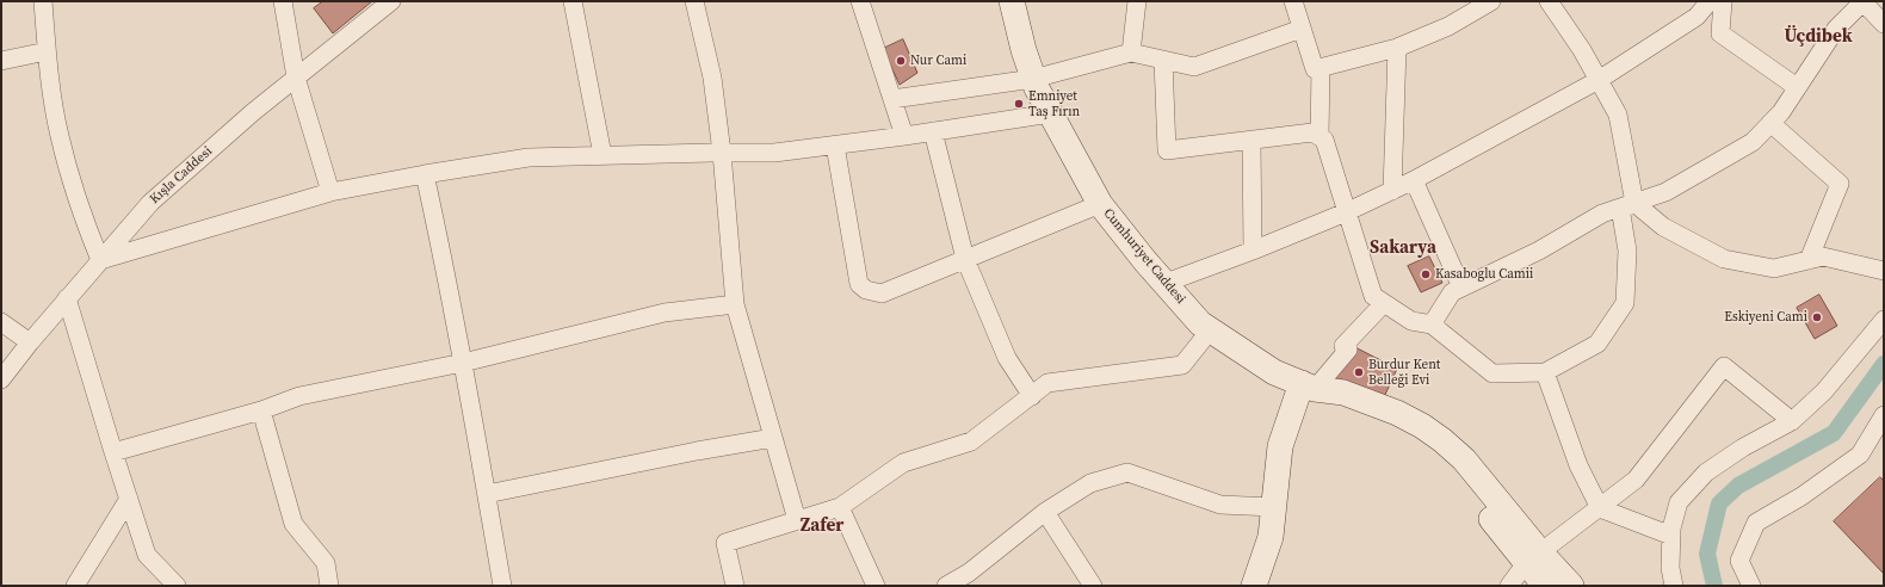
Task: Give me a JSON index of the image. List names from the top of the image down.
{
  "streets": {
    "main road": ["Cumhuriyet Caddesi"],
    "street": ["Kışla Caddesi"]
  },
  "districts": ["Üçdibek", "Sakarya", "Zafer"],
  "places": [
    "Nur Cami",
    "Emniyet Taş Fırın",
    "Kasaboglu Camii",
    "Eskiyeni Cami",
    "Burdur Kent Belleği Evi"
  ]
}
